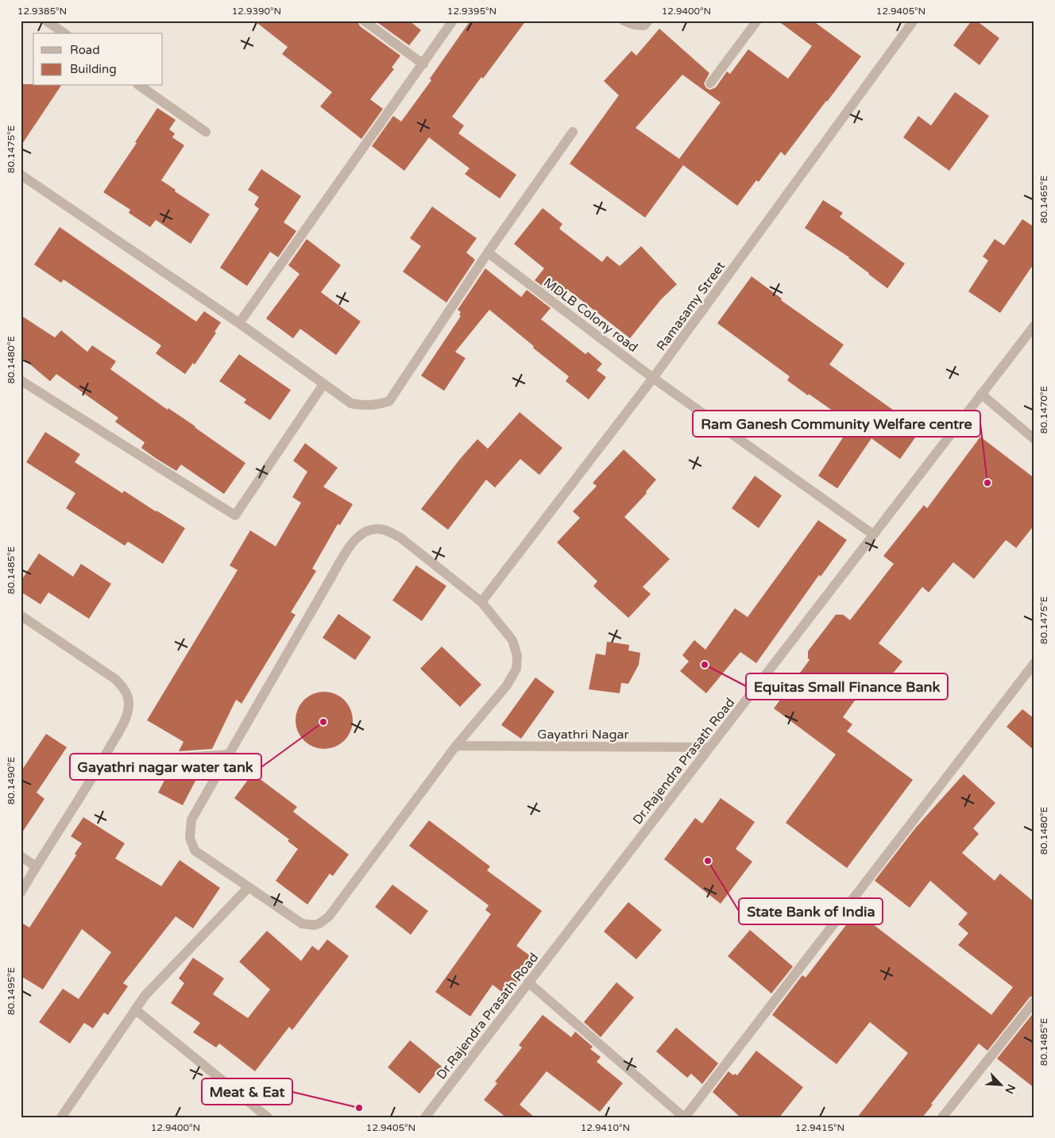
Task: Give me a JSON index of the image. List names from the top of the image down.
{
  "streets": {
    "street": [
      "Ramasamy Street",
      "MDLB Colony road",
      "Gayathri Nagar",
      "Dr.Rajendra Prasath Road"
    ]
  },
  "crossings": [
    ["Ramasamy Street", "MDLB Colony road"],
    ["MDLB Colony road", "Dr.Rajendra Prasath Road"],
    ["Gayathri Nagar", "Dr.Rajendra Prasath Road"]
  ],
  "places": [
    "Ram Ganesh Community Welfare centre",
    "Equitas Small Finance Bank",
    "Gayathri nagar water tank",
    "State Bank of India",
    "Meat & Eat"
  ],
  "legend": ["Road", "Building"],
  "north": "bottom right",
  "coordinates": [
    "12.9385°N",
    "12.9390°N",
    "12.9395°N",
    "12.9400°N",
    "12.9405°N",
    "80.1475°E",
    "80.1465°E",
    "80.1480°E",
    "80.1470°E",
    "80.1485°E",
    "80.1490°E",
    "80.1495°E",
    "12.9410°N",
    "12.9415°N"
  ]
}
